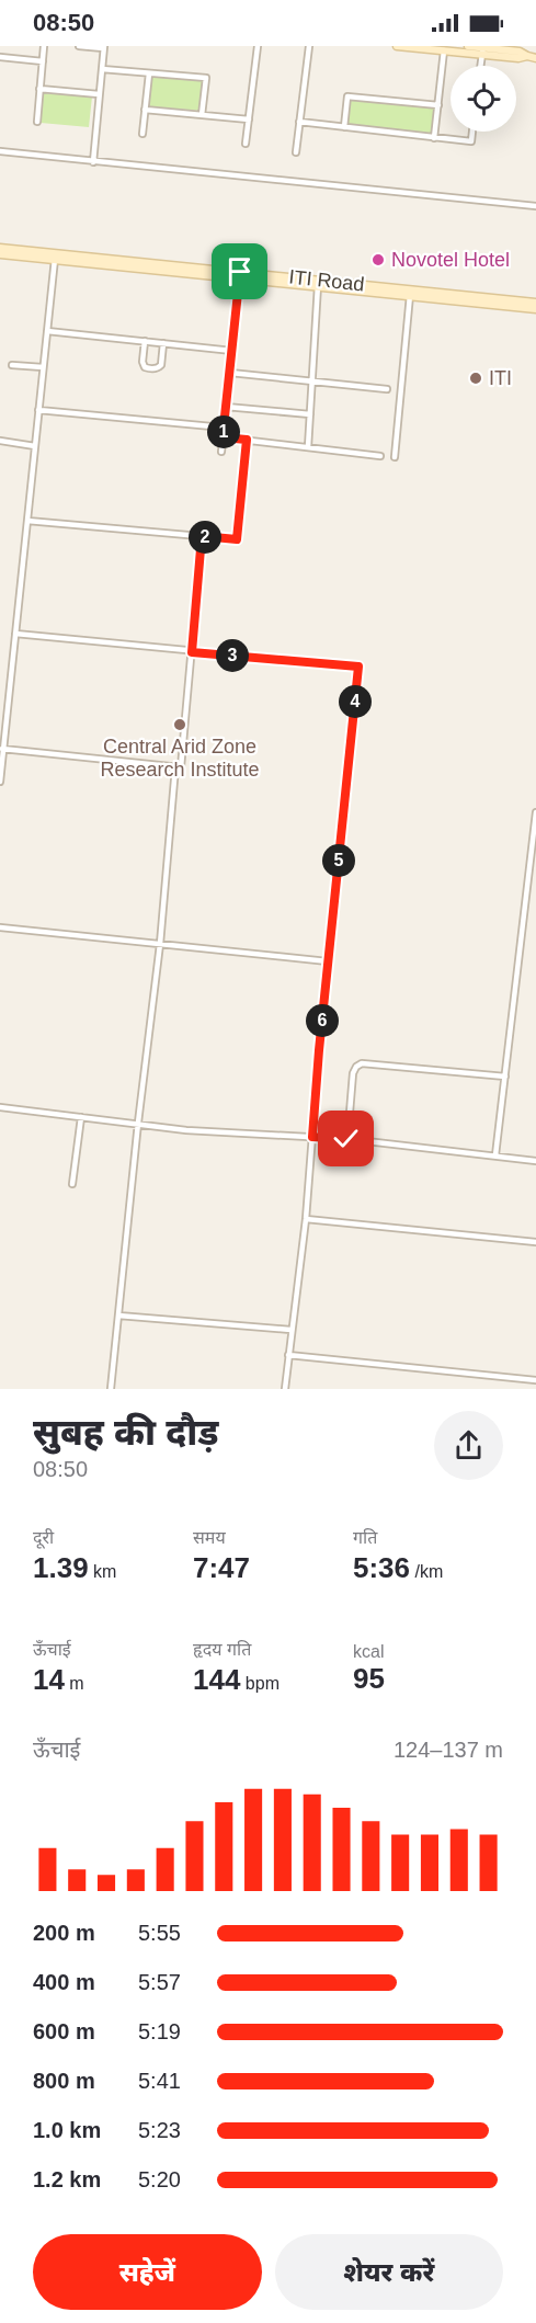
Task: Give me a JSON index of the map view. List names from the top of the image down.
{
  "streets": {
    "street": ["ITI Road"]
  },
  "places": ["Novotel Hotel", "ITI", "Central Arid Zone Research Institute"],
  "page": {
    "status": "08:50",
    "pins": [
      "1",
      "2",
      "3",
      "4",
      "5",
      "6"
    ],
    "heading": ["सुबह की दौड़", "08:50"],
    "stats": [
      ["दूरी", "1.39 km"],
      ["समय", "7:47"],
      ["गति", "5:36 /km"],
      ["ऊँचाई", "14 m"],
      ["हृदय गति", "144 bpm"],
      ["kcal", "95"]
    ],
    "chart": ["ऊँचाई", "124–137 m"],
    "list": [
      {
        "name": "200 m",
        "note": "5:55"
      },
      {
        "name": "400 m",
        "note": "5:57"
      },
      {
        "name": "600 m",
        "note": "5:19"
      },
      {
        "name": "800 m",
        "note": "5:41"
      },
      {
        "name": "1.0 km",
        "note": "5:23"
      },
      {
        "name": "1.2 km",
        "note": "5:20"
      }
    ],
    "buttons": ["सहेजें", "शेयर करें"]
  }
}
